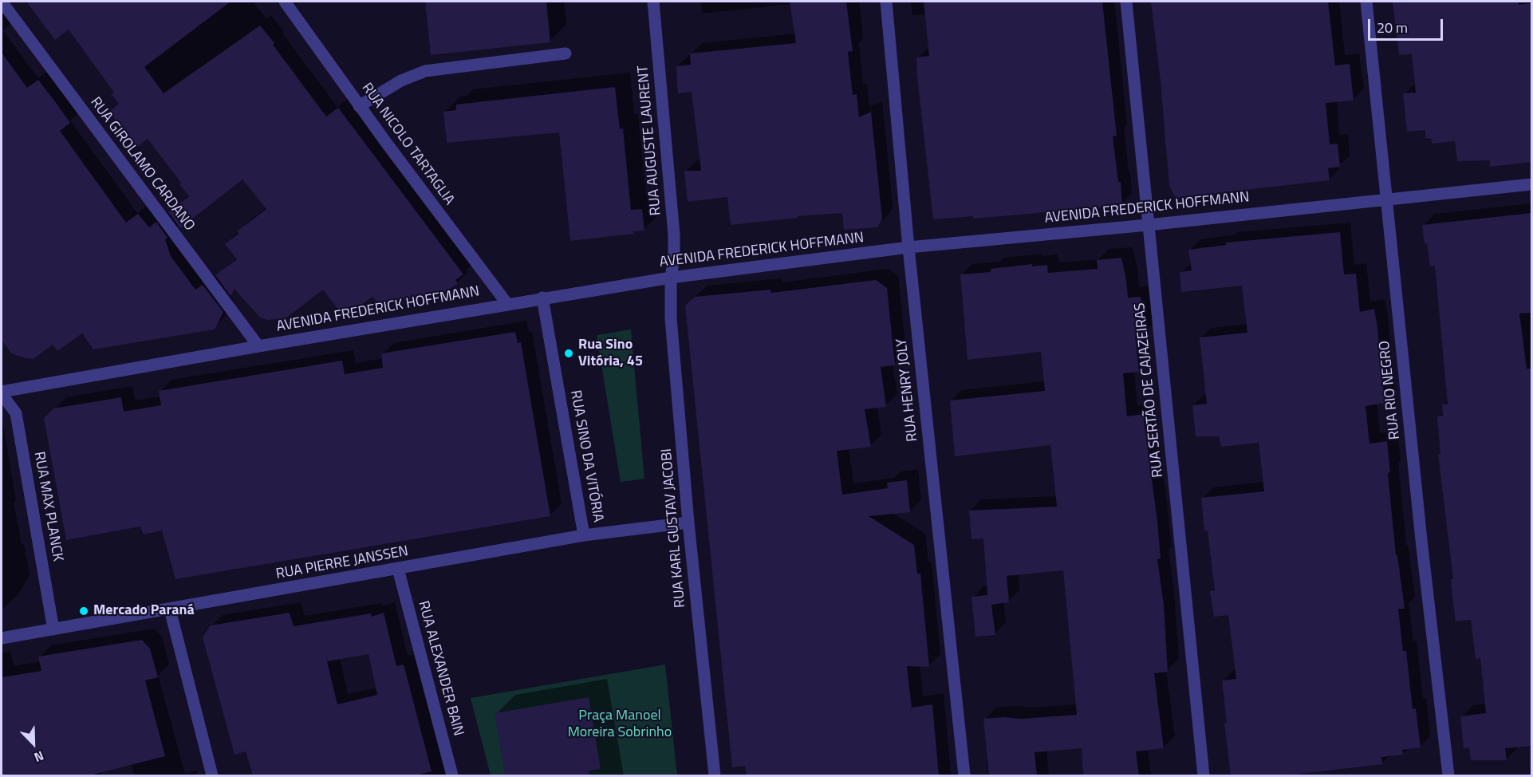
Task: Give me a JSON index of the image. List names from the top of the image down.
{
  "streets": {
    "street": [
      "RUA AUGUSTE LAURENT",
      "RUA NICOLO TARTAGLIA",
      "RUA GIROLAMO CARDANO",
      "AVENIDA FREDERICK HOFFMANN",
      "RUA HENRY JOLY",
      "RUA SERTÃO DE CAJAZEIRAS",
      "RUA RIO NEGRO",
      "RUA SINO DA VITÓRIA",
      "RUA MAX PLANCK",
      "RUA KARL GUSTAV JACOBI",
      "RUA PIERRE JANSSEN",
      "RUA ALEXANDER BAIN"
    ]
  },
  "crossings": [
    ["RUA AUGUSTE LAURENT", "AVENIDA FREDERICK HOFFMANN"],
    ["RUA AUGUSTE LAURENT", "RUA KARL GUSTAV JACOBI"],
    ["RUA NICOLO TARTAGLIA", "AVENIDA FREDERICK HOFFMANN"],
    ["RUA GIROLAMO CARDANO", "AVENIDA FREDERICK HOFFMANN"],
    ["AVENIDA FREDERICK HOFFMANN", "RUA HENRY JOLY"],
    ["AVENIDA FREDERICK HOFFMANN", "RUA SERTÃO DE CAJAZEIRAS"],
    ["AVENIDA FREDERICK HOFFMANN", "RUA RIO NEGRO"],
    ["AVENIDA FREDERICK HOFFMANN", "RUA SINO DA VITÓRIA"],
    ["AVENIDA FREDERICK HOFFMANN", "RUA MAX PLANCK"],
    ["AVENIDA FREDERICK HOFFMANN", "RUA KARL GUSTAV JACOBI"],
    ["RUA SINO DA VITÓRIA", "RUA PIERRE JANSSEN"],
    ["RUA MAX PLANCK", "RUA PIERRE JANSSEN"],
    ["RUA KARL GUSTAV JACOBI", "RUA PIERRE JANSSEN"],
    ["RUA PIERRE JANSSEN", "RUA ALEXANDER BAIN"]
  ],
  "parks": ["Praça Manoel Moreira Sobrinho"],
  "places": ["Rua Sino Vitória, 45", "Mercado Paraná"],
  "scale_bar": "20 m",
  "north": "bottom right"
}
